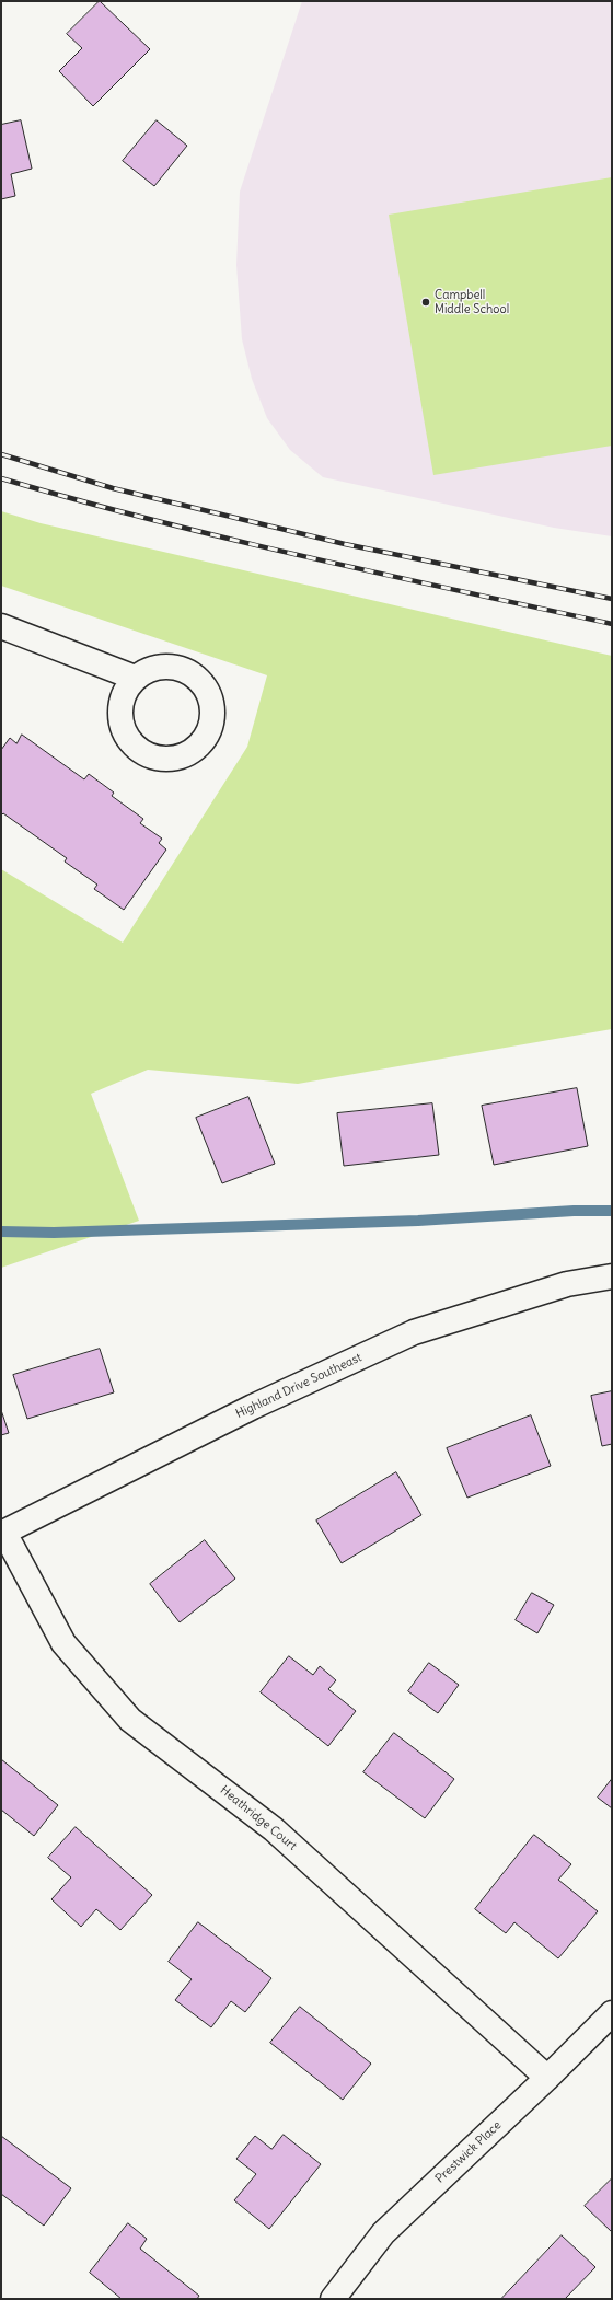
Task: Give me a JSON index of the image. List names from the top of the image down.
{
  "streets": {
    "street": ["Highland Drive Southeast", "Heathridge Court", "Prestwick Place"]
  },
  "crossings": [
    ["Highland Drive Southeast", "Heathridge Court"],
    ["Heathridge Court", "Prestwick Place"]
  ],
  "places": ["Campbell Middle School"]
}
